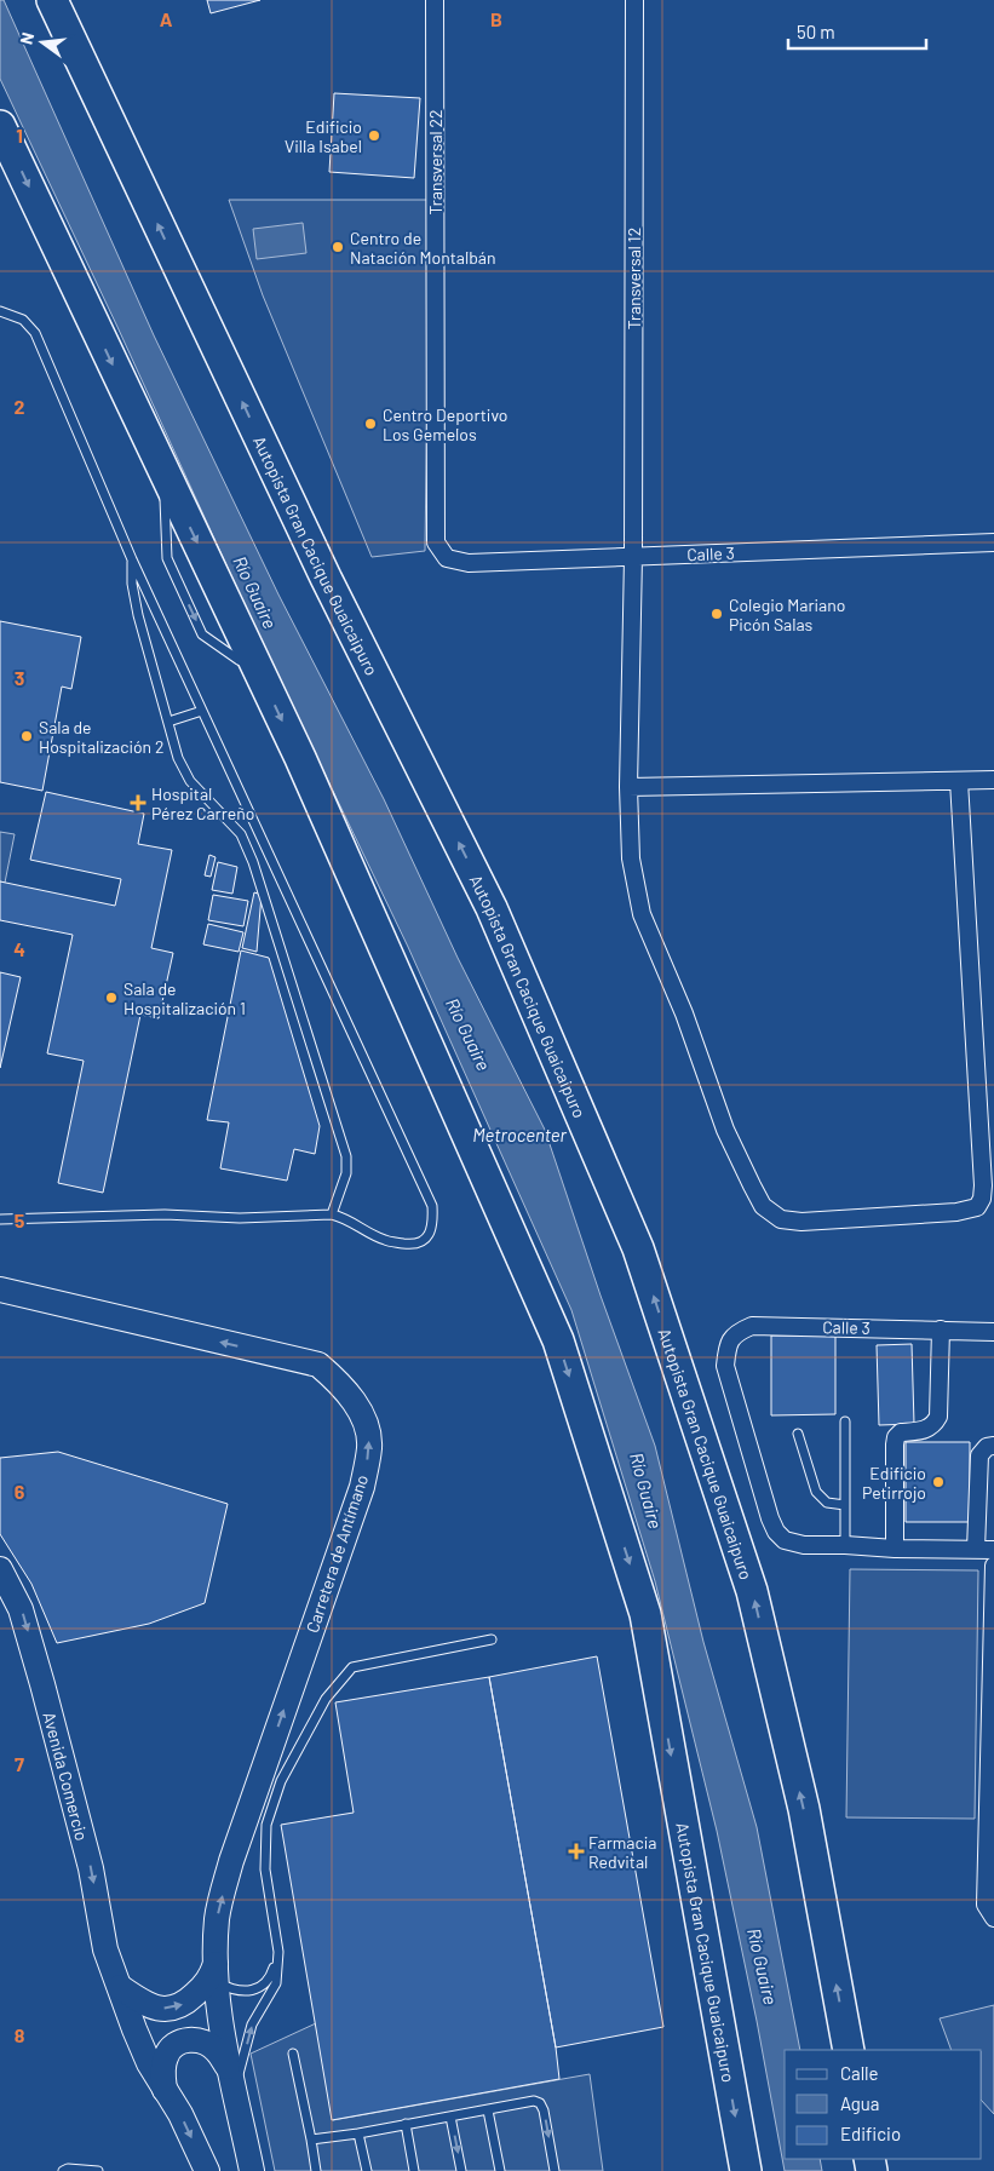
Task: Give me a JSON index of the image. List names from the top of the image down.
{
  "streets": {
    "highway": ["Autopista Gran Cacique Guaicaipuro"],
    "main road": ["Carretera de Antímano", "Avenida Comercio"],
    "street": ["Transversal 22", "Transversal 12", "Calle 3"]
  },
  "crossings": [
    ["Transversal 22", "Calle 3"],
    ["Transversal 12", "Calle 3"]
  ],
  "one_way": ["Avenida Comercio"],
  "water": ["Río Guaire", "Metrocenter"],
  "places": {
    "other": [
      "Edificio Villa Isabel",
      "Centro de Natación Montalbán",
      "Centro Deportivo Los Gemelos",
      "Colegio Mariano Picón Salas",
      "Sala de Hospitalización 2",
      "Sala de Hospitalización 1",
      "Edificio Petirrojo"
    ],
    "health": ["Hospital Pérez Carreño", "Farmacia Redvital"]
  },
  "legend": ["Calle", "Agua", "Edificio"],
  "scale_bar": "50 m",
  "north": "left",
  "grid": {
    "columns": ["A", "B"],
    "rows": [
      "1",
      "2",
      "3",
      "4",
      "5",
      "6",
      "7",
      "8"
    ]
  }
}
